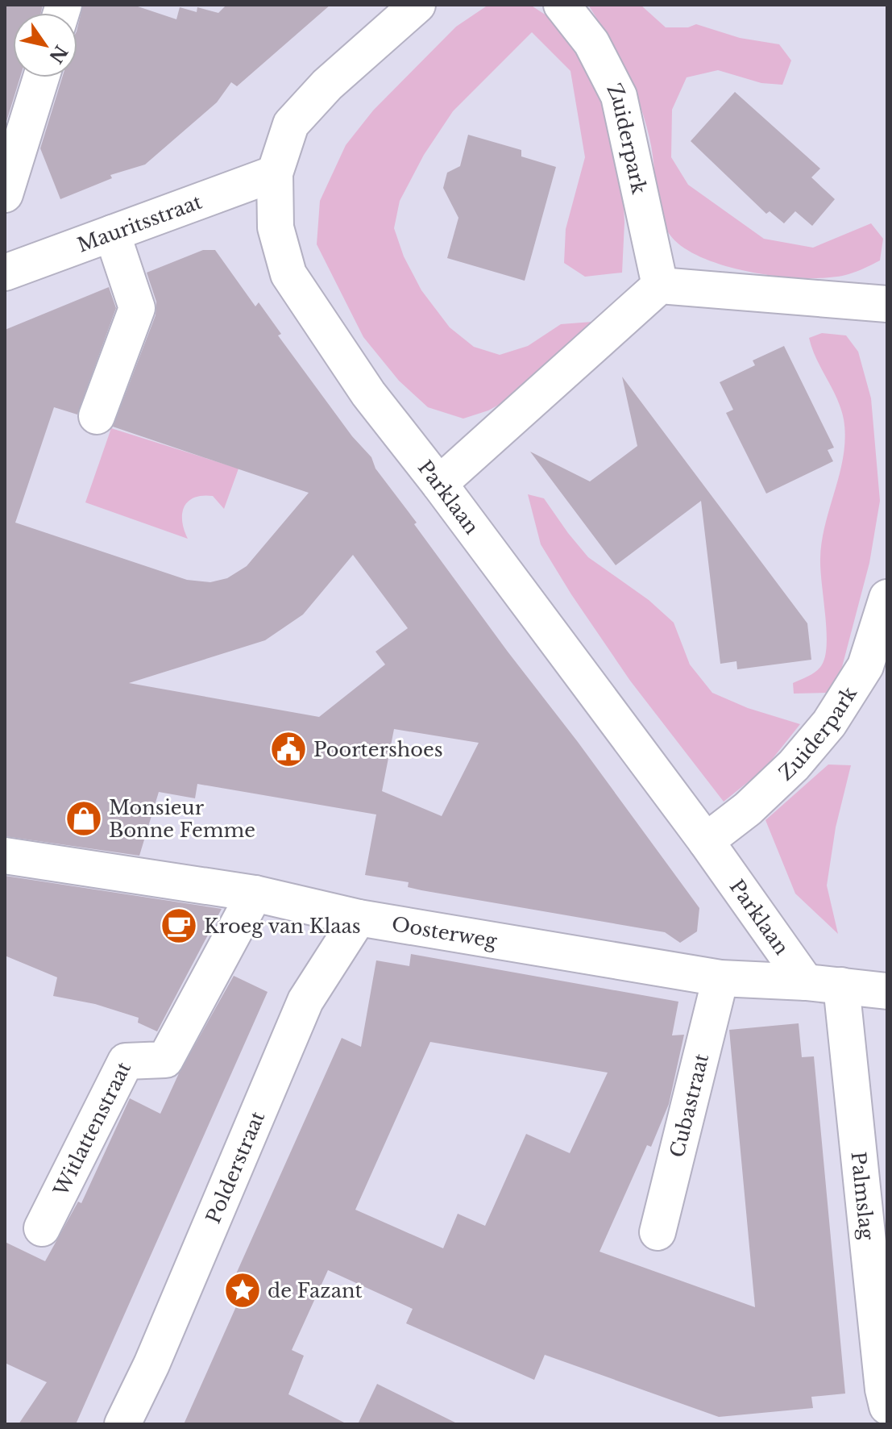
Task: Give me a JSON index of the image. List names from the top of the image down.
{
  "streets": {
    "street": [
      "Zuiderpark",
      "Mauritsstraat",
      "Parklaan",
      "Oosterweg",
      "Cubastraat",
      "Witlattenstraat",
      "Polderstraat",
      "Palmslag"
    ]
  },
  "crossings": [
    ["Zuiderpark", "Parklaan"],
    ["Mauritsstraat", "Parklaan"],
    ["Parklaan", "Oosterweg"],
    ["Oosterweg", "Cubastraat"],
    ["Oosterweg", "Witlattenstraat"],
    ["Oosterweg", "Polderstraat"],
    ["Oosterweg", "Palmslag"]
  ],
  "places": {
    "public building": ["Poortershoes"],
    "shop": ["Monsieur Bonne Femme"],
    "cafe": ["Kroeg van Klaas"],
    "place": ["de Fazant"]
  },
  "north": "bottom right"
}
